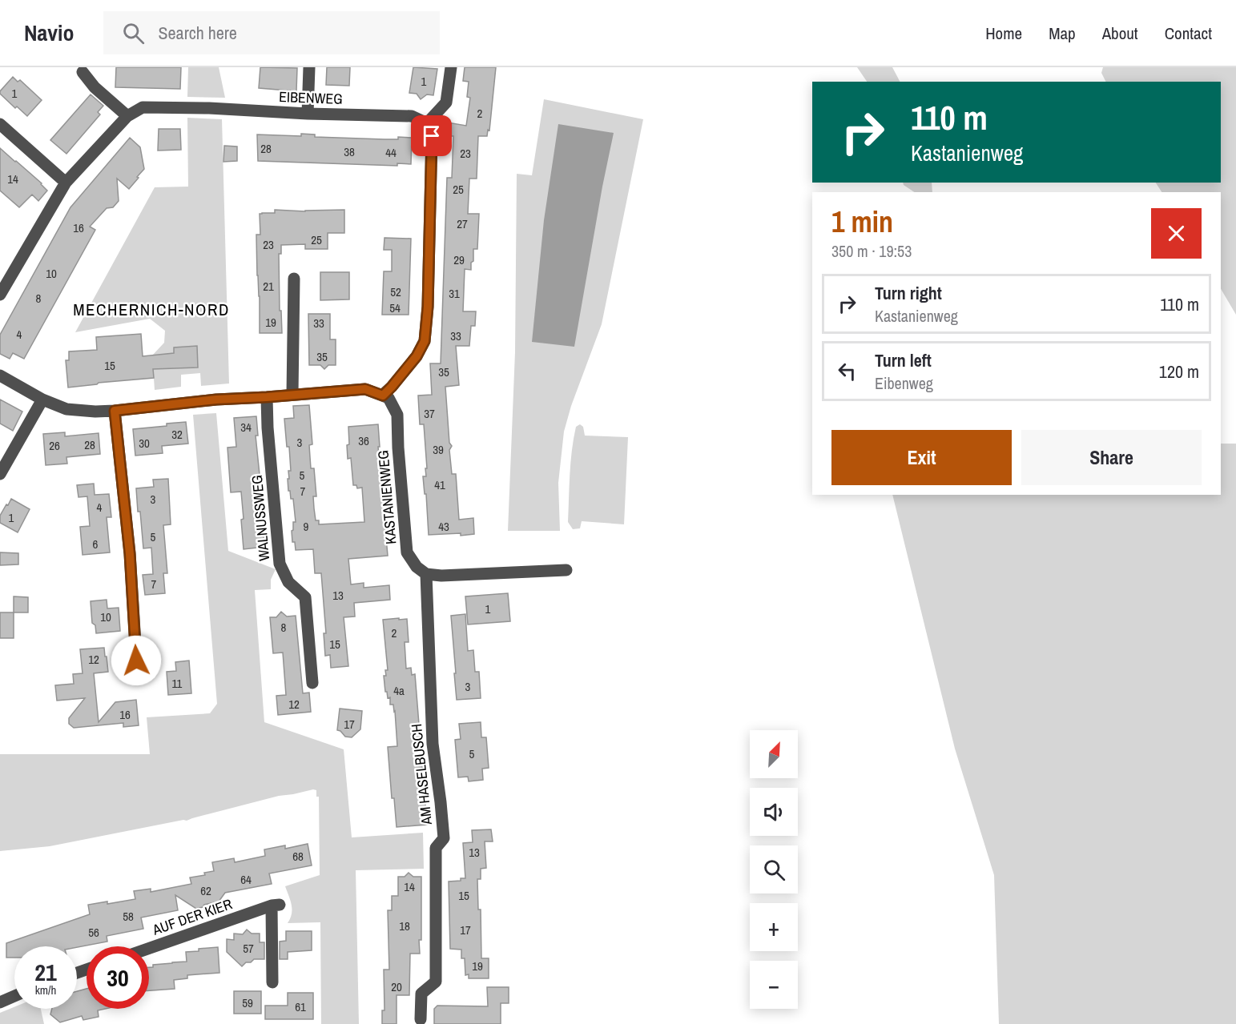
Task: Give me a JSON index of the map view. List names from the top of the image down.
{
  "streets": {
    "street": [
      "EIBENWEG",
      "KASTANIENWEG",
      "WALNUSSWEG",
      "AM HASELBUSCH",
      "AUF DER KIER"
    ]
  },
  "crossings": [
    ["KASTANIENWEG", "AM HASELBUSCH"]
  ],
  "districts": ["MECHERNICH-NORD"],
  "house_numbers": [
    "1",
    "1",
    "2",
    "28",
    "38",
    "44",
    "23",
    "14",
    "25",
    "27",
    "16",
    "25",
    "23",
    "29",
    "10",
    "21",
    "52",
    "31",
    "8",
    "54",
    "19",
    "33",
    "4",
    "33",
    "35",
    "15",
    "35",
    "37",
    "34",
    "32",
    "36",
    "3",
    "30",
    "28",
    "26",
    "39",
    "5",
    "41",
    "7",
    "3",
    "4",
    "1",
    "9",
    "43",
    "5",
    "6",
    "7",
    "13",
    "1",
    "10",
    "8",
    "2",
    "15",
    "12",
    "11",
    "3",
    "4a",
    "12",
    "16",
    "17",
    "5",
    "13",
    "68",
    "64",
    "14",
    "62",
    "15",
    "58",
    "18",
    "17",
    "56",
    "57",
    "19",
    "20",
    "59",
    "61"
  ],
  "north": "top right",
  "page": {
    "header": "Navio",
    "search": "Search here",
    "nav": [
      "Home",
      "Map",
      "About",
      "Contact"
    ],
    "turn": ["110 m", "Kastanienweg"],
    "heading": ["1 min", "350 m · 19:53"],
    "list": [
      {
        "name": "Turn right",
        "note": "Kastanienweg",
        "value": "110 m"
      },
      {
        "name": "Turn left",
        "note": "Eibenweg",
        "value": "120 m"
      }
    ],
    "buttons": ["Exit", "Share"],
    "map_buttons": ["+", "−"],
    "speed": "21 km/h",
    "limit": "30"
  }
}
